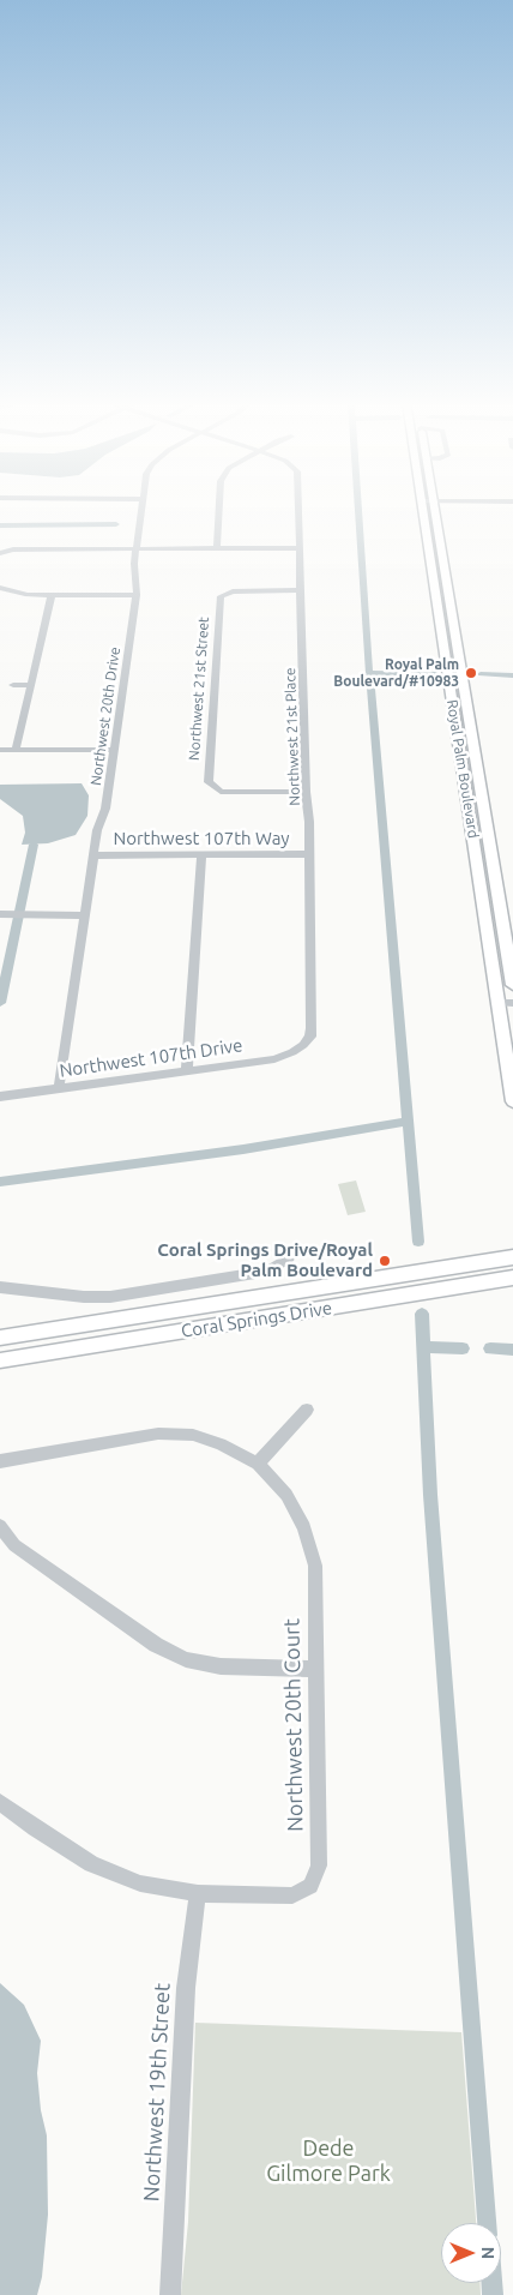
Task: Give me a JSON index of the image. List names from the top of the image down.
{
  "streets": {
    "main road": ["Royal Palm Boulevard", "Coral Springs Drive"],
    "street": [
      "Northwest 21st Street",
      "Northwest 20th Drive",
      "Northwest 21st Place",
      "Northwest 107th Way",
      "Northwest 107th Drive",
      "Northwest 20th Court",
      "Northwest 19th Street"
    ]
  },
  "crossings": [
    ["Northwest 21st Street", "Northwest 21st Place"],
    ["Northwest 20th Drive", "Northwest 107th Way"],
    ["Northwest 20th Drive", "Northwest 107th Drive"],
    ["Northwest 21st Place", "Northwest 107th Way"],
    ["Northwest 21st Place", "Northwest 107th Drive"],
    ["Northwest 20th Court", "Northwest 19th Street"]
  ],
  "parks": ["Dede Gilmore Park"],
  "places": ["Royal Palm Boulevard/#10983", "Coral Springs Drive/Royal Palm Boulevard"],
  "north": "right"
}
